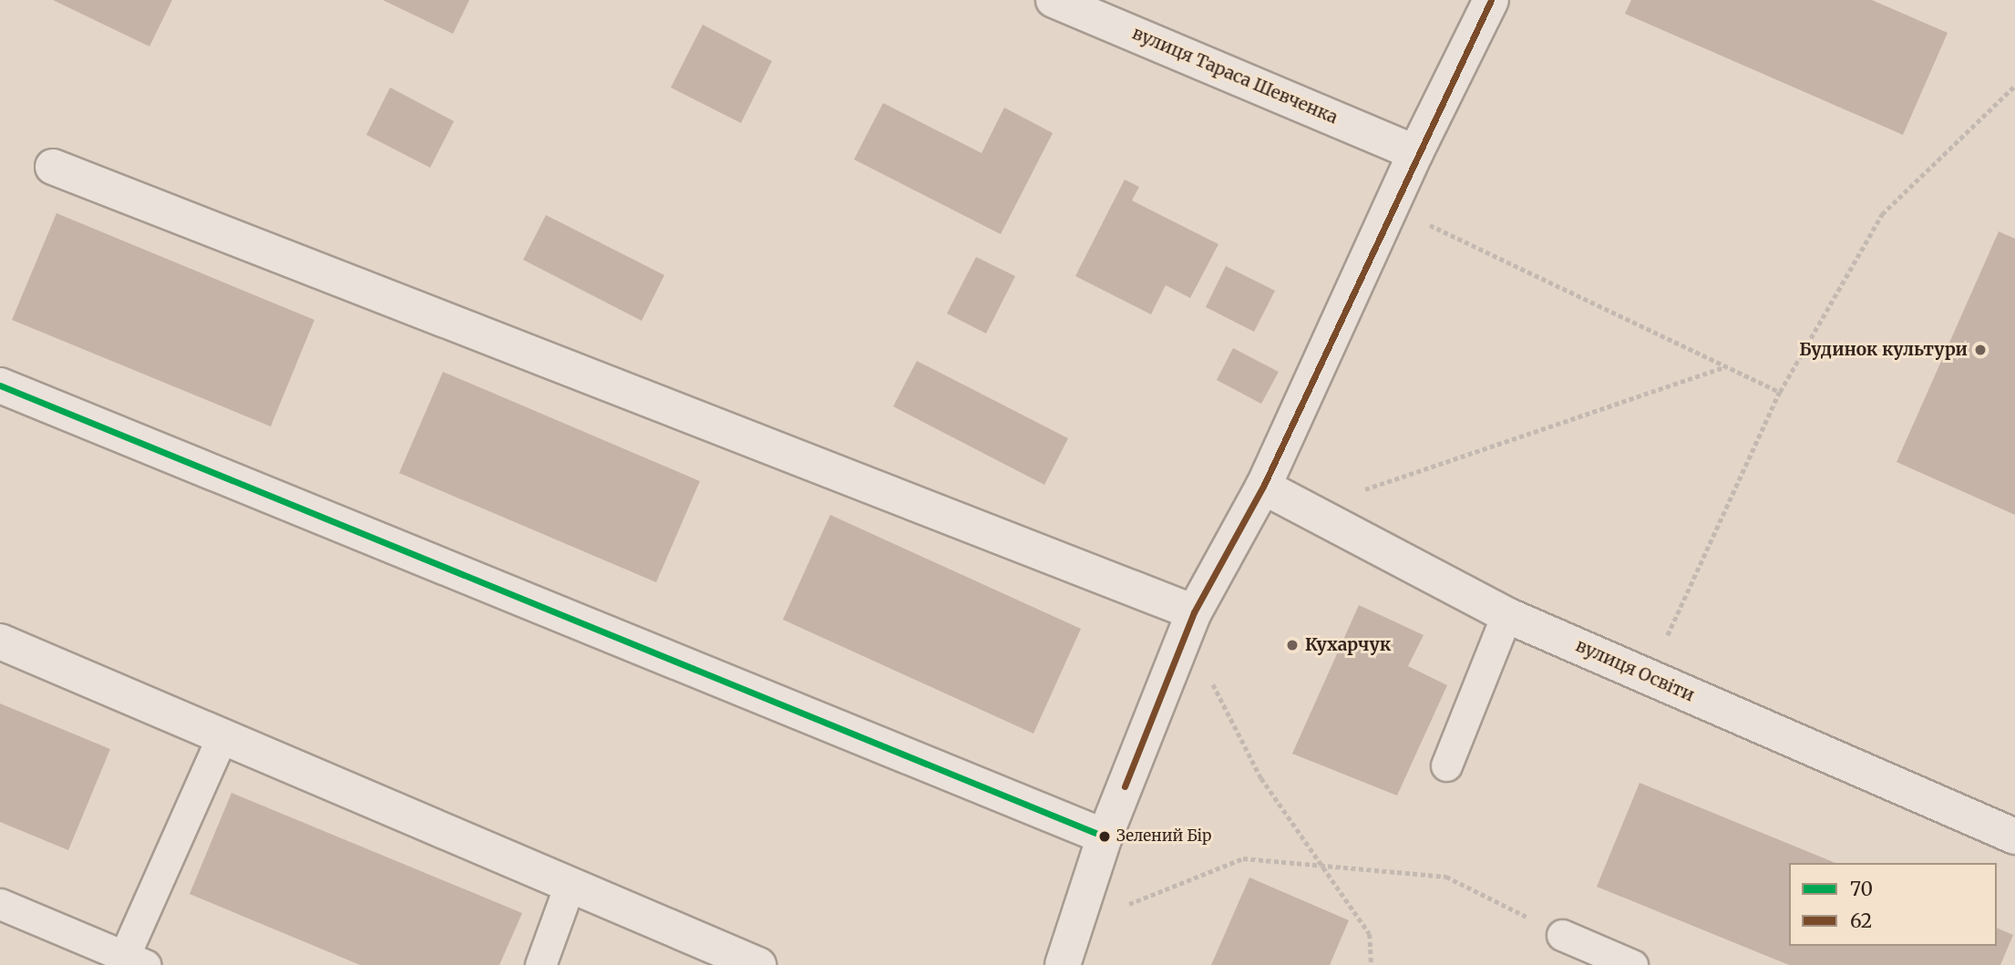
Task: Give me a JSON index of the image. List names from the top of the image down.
{
  "streets": {
    "street": ["вулиця Тараса Шевченка", "вулиця Освіти"]
  },
  "places": ["Будинок культури", "Кухарчук", "Зелений Бір"],
  "lines": ["transit line 62", "transit line 70"],
  "legend": ["70", "62"]
}
